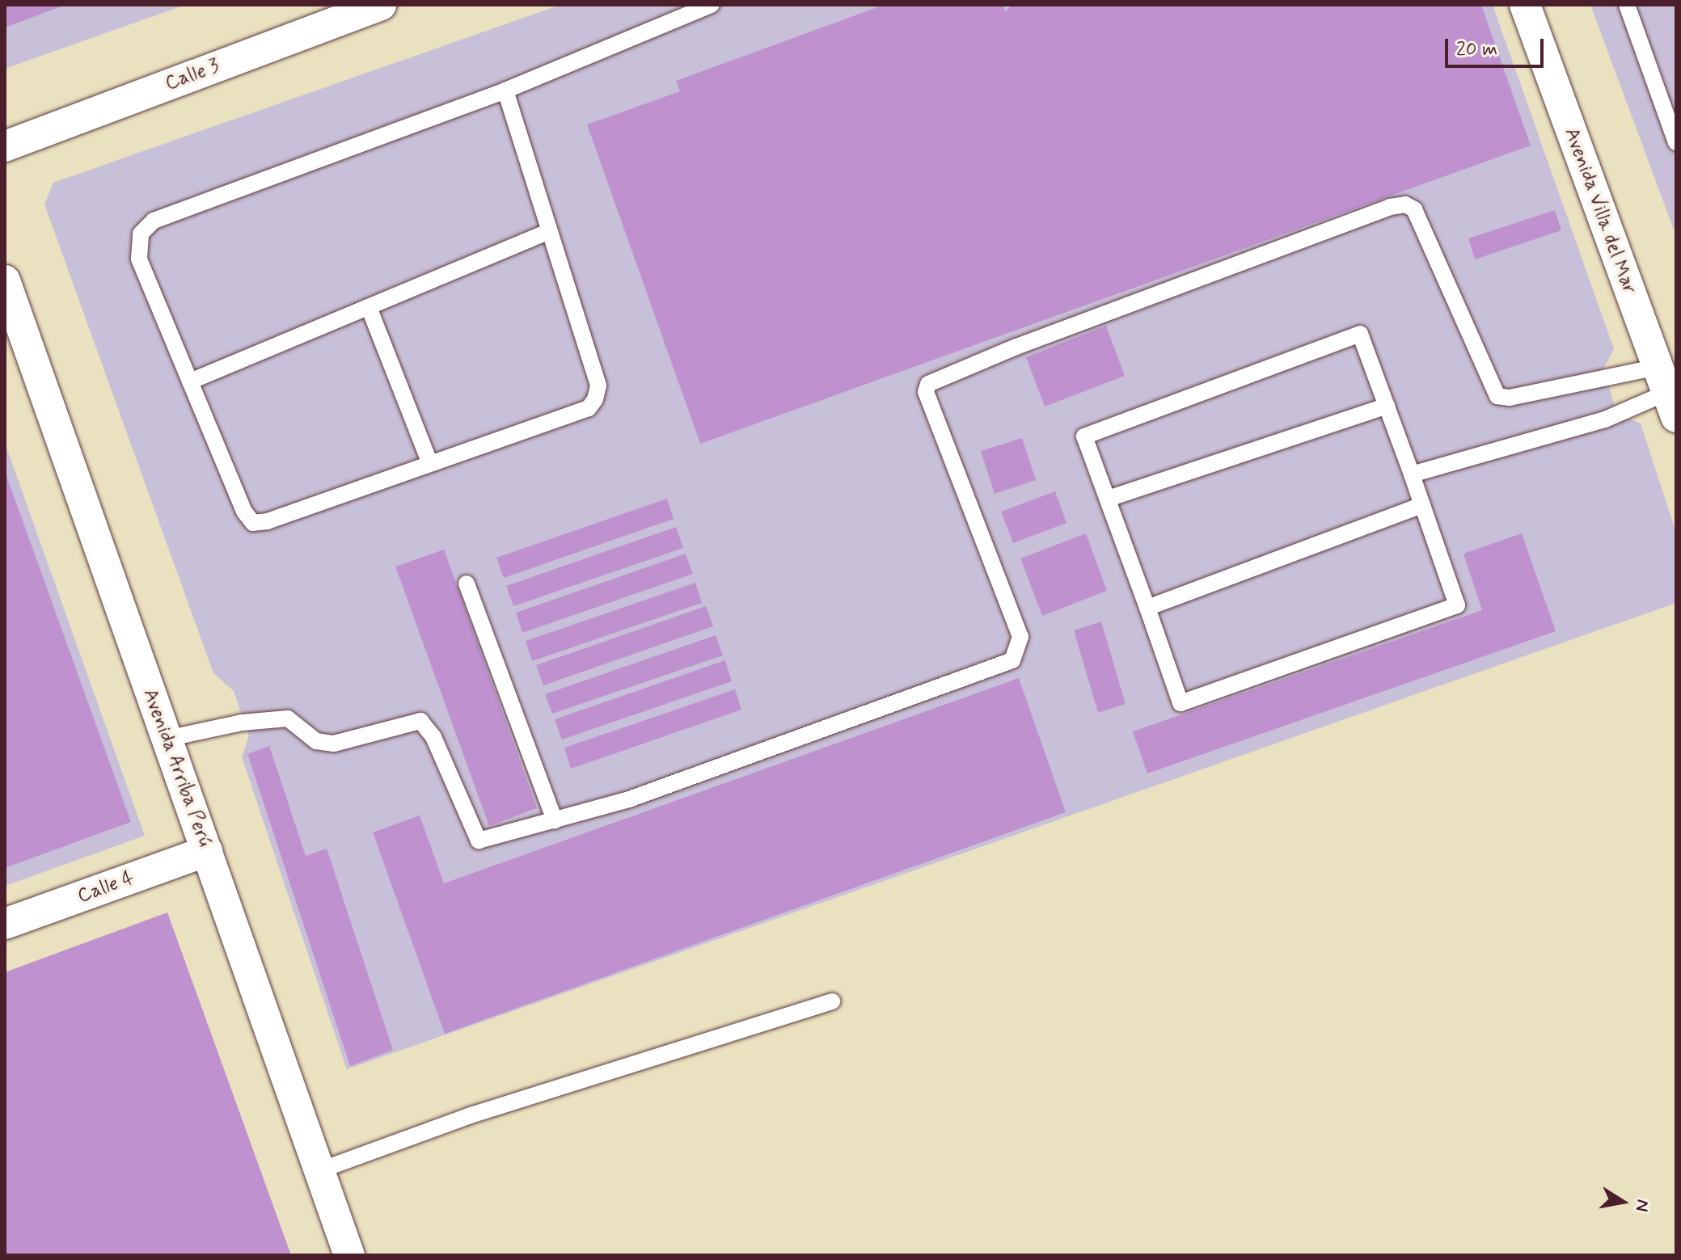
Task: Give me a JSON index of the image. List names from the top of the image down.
{
  "streets": {
    "street": [
      "Calle 3",
      "Avenida Villa del Mar",
      "Avenida Arriba Perú",
      "Calle 4"
    ]
  },
  "crossings": [
    ["Avenida Arriba Perú", "Calle 4"]
  ],
  "scale_bar": "20 m",
  "north": "right"
}
